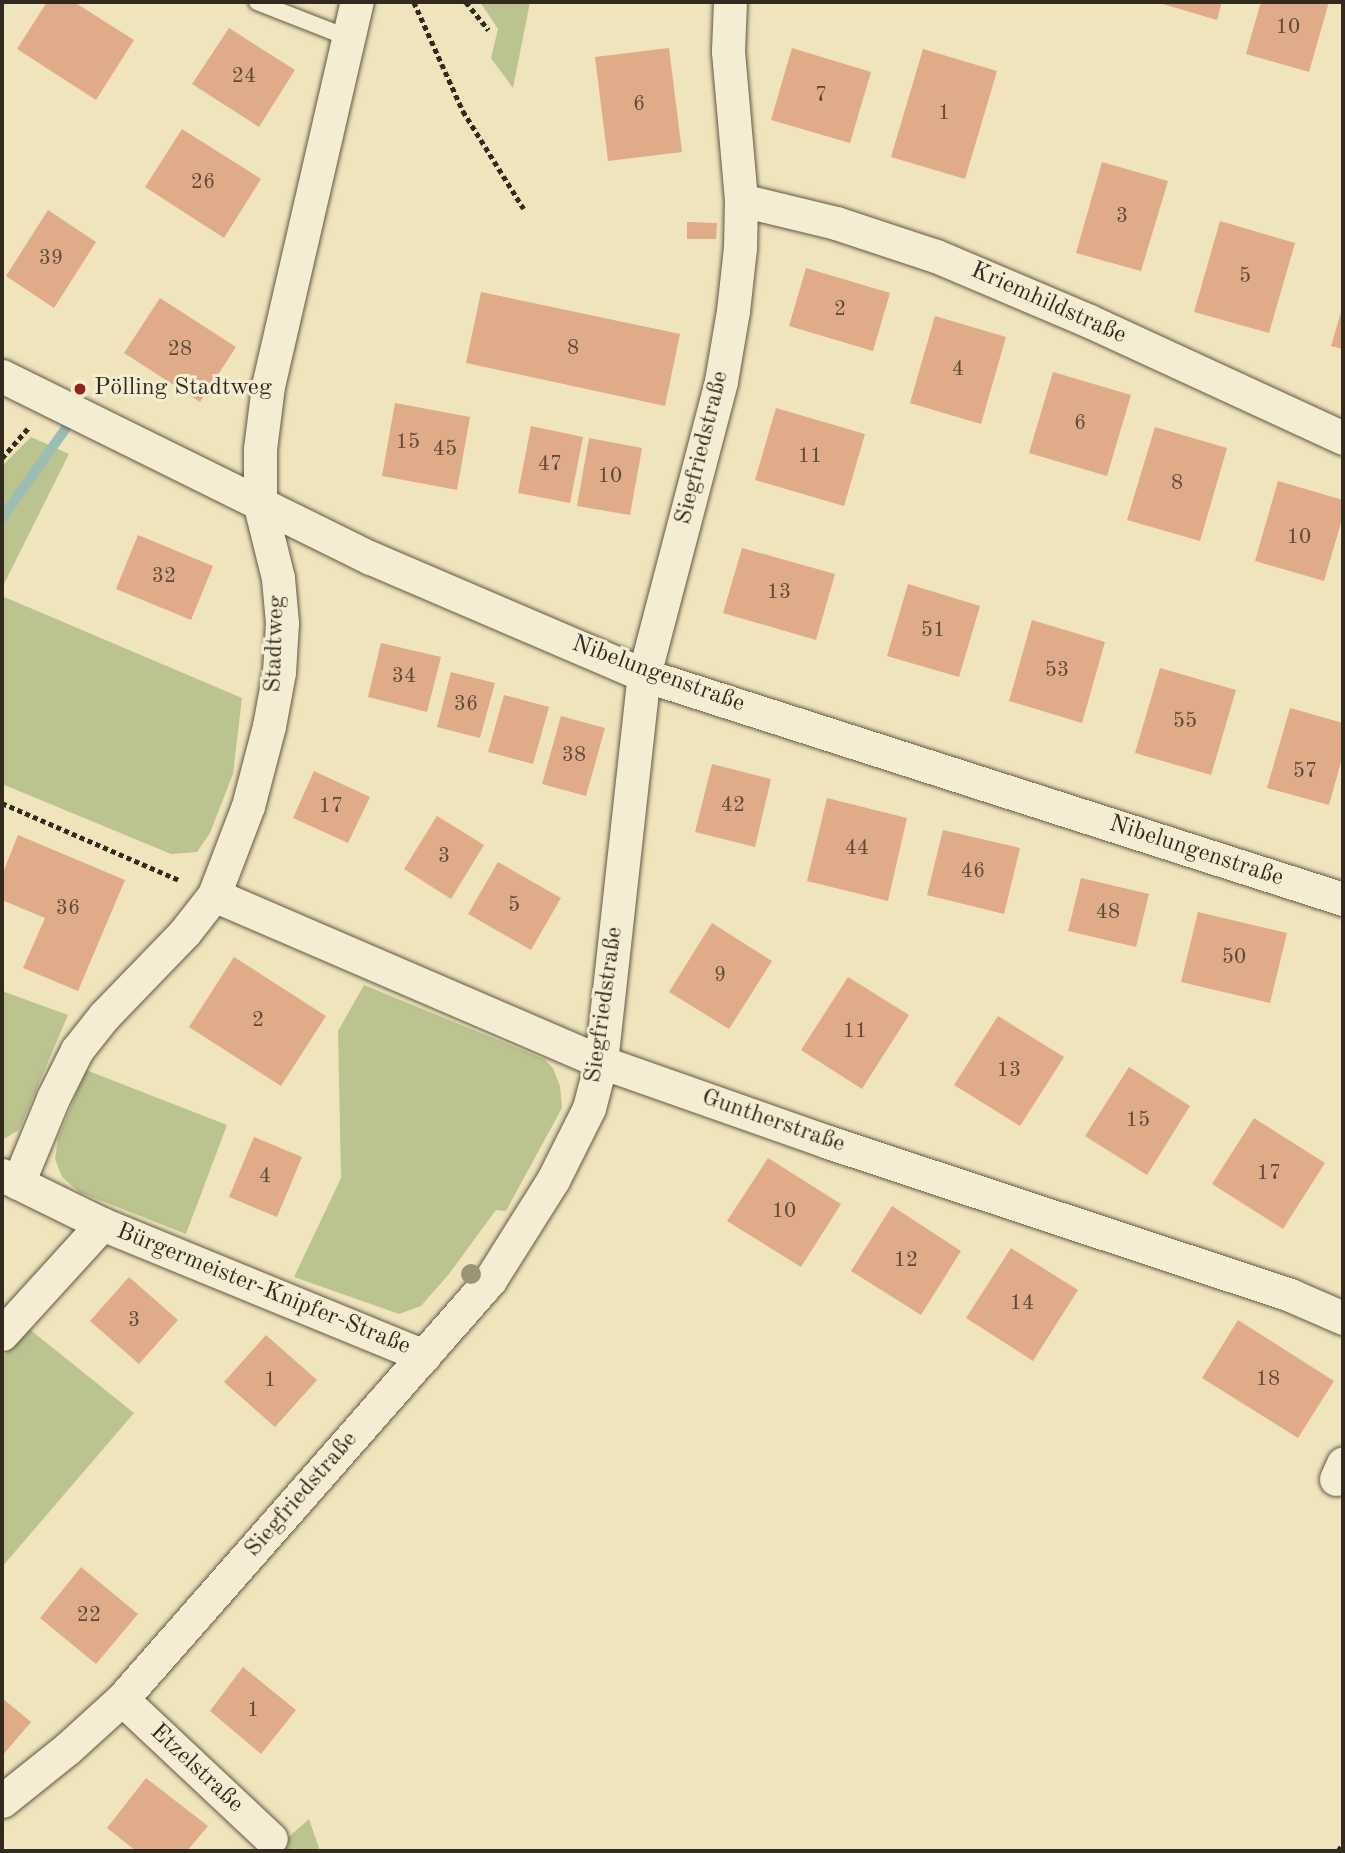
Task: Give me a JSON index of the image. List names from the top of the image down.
{
  "streets": {
    "street": [
      "Kriemhildstraße",
      "Siegfriedstraße",
      "Stadtweg",
      "Nibelungenstraße",
      "Guntherstraße",
      "Bürgermeister-Knipfer-Straße",
      "Etzelstraße"
    ]
  },
  "crossings": [
    ["Kriemhildstraße", "Siegfriedstraße"],
    ["Siegfriedstraße", "Nibelungenstraße"],
    ["Siegfriedstraße", "Guntherstraße"],
    ["Siegfriedstraße", "Bürgermeister-Knipfer-Straße"],
    ["Siegfriedstraße", "Etzelstraße"],
    ["Stadtweg", "Nibelungenstraße"],
    ["Stadtweg", "Guntherstraße"],
    ["Stadtweg", "Bürgermeister-Knipfer-Straße"]
  ],
  "places": ["Pölling Stadtweg"],
  "house_numbers": [
    "10",
    "24",
    "7",
    "6",
    "1",
    "26",
    "3",
    "39",
    "5",
    "2",
    "8",
    "28",
    "4",
    "6",
    "15",
    "45",
    "11",
    "47",
    "10",
    "8",
    "10",
    "32",
    "13",
    "51",
    "53",
    "34",
    "36",
    "55",
    "38",
    "57",
    "42",
    "17",
    "44",
    "3",
    "46",
    "5",
    "36",
    "48",
    "50",
    "9",
    "2",
    "11",
    "13",
    "15",
    "17",
    "4",
    "10",
    "12",
    "14",
    "3",
    "18",
    "1",
    "22",
    "1"
  ]
}
